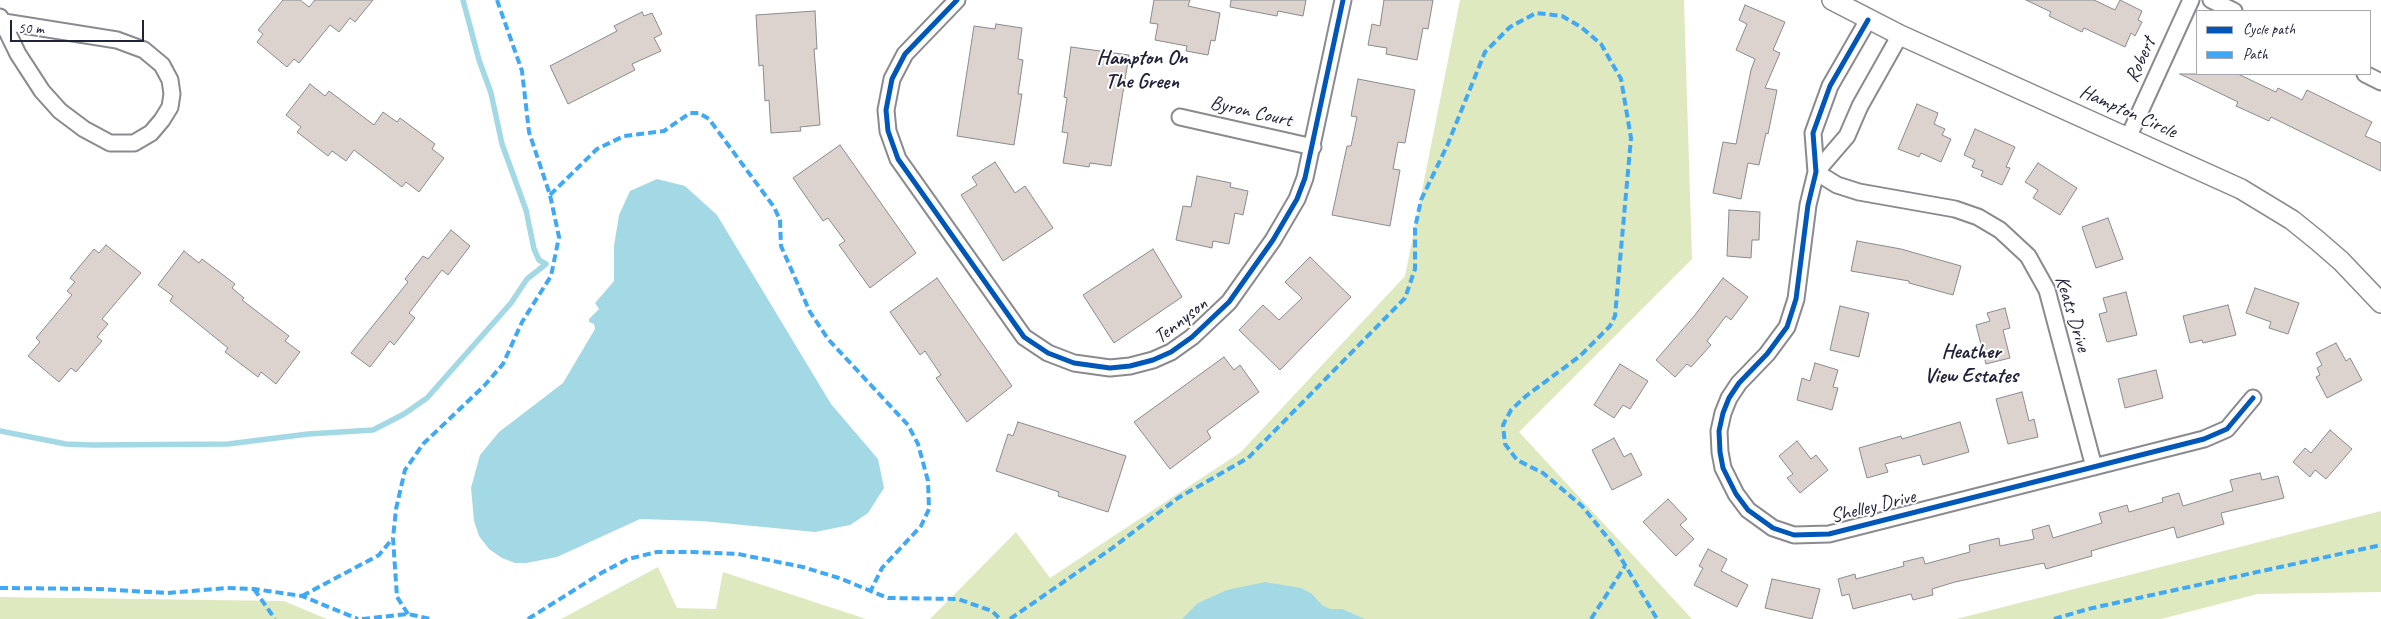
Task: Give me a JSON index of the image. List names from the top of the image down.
{
  "streets": {
    "street": [
      "Robert",
      "Byron Court",
      "Hampton Circle",
      "Keats Drive",
      "Tennyson",
      "Shelley Drive"
    ]
  },
  "crossings": [
    ["Robert", "Hampton Circle"],
    ["Byron Court", "Tennyson"],
    ["Hampton Circle", "Shelley Drive"],
    ["Keats Drive", "Shelley Drive"]
  ],
  "districts": ["Hampton On The Green", "Heather View Estates"],
  "legend": ["Cycle path", "Path"],
  "scale_bar": "50 m"
}
